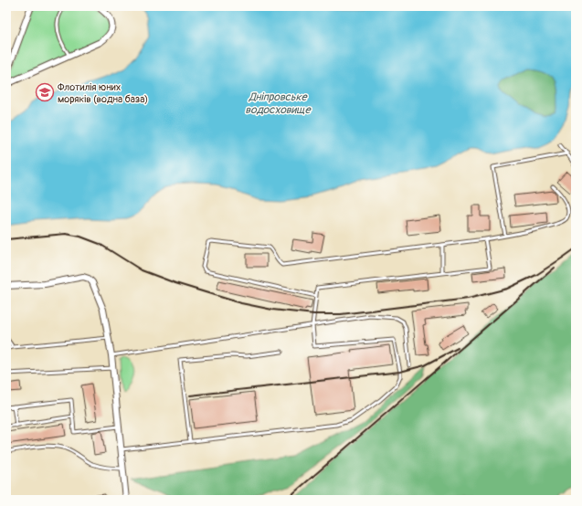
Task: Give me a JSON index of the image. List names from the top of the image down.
{
  "water": ["Дніпровське водосховище"],
  "places": {
    "school or university": ["Флотилія юних моряків (водна база)"]
  }
}
